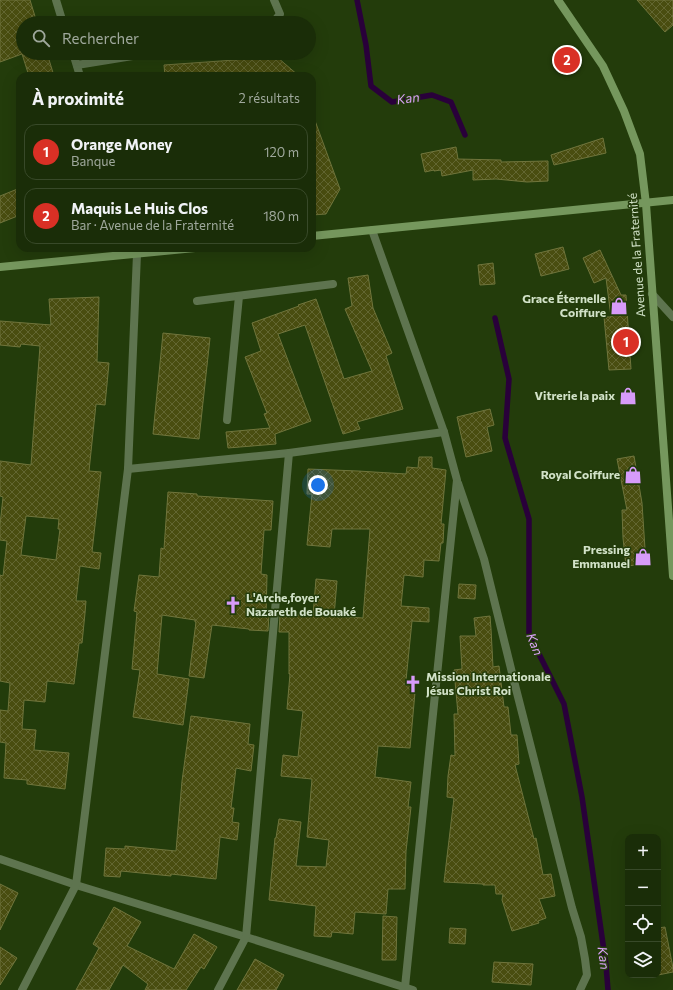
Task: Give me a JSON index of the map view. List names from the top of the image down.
{
  "streets": {
    "street": ["Avenue de la Fraternité"]
  },
  "water": ["Kan"],
  "places": {
    "shop": [
      "Grace Éternelle Coiffure",
      "Vitrerie la paix",
      "Royal Coiffure",
      "Pressing Emmanuel"
    ],
    "church": ["L'Arche,foyer Nazareth de Bouaké", "Mission Internationale Jésus Christ Roi"]
  },
  "page": {
    "search": "Rechercher",
    "pins": ["2", "1"],
    "heading": ["À proximité", "2 résultats"],
    "list": [
      {
        "mark": "1",
        "name": "Orange Money",
        "note": "Banque",
        "value": "120 m"
      },
      {
        "mark": "2",
        "name": "Maquis Le Huis Clos",
        "note": "Bar · Avenue de la Fraternité",
        "value": "180 m"
      }
    ],
    "map_buttons": ["+", "−"]
  }
}
